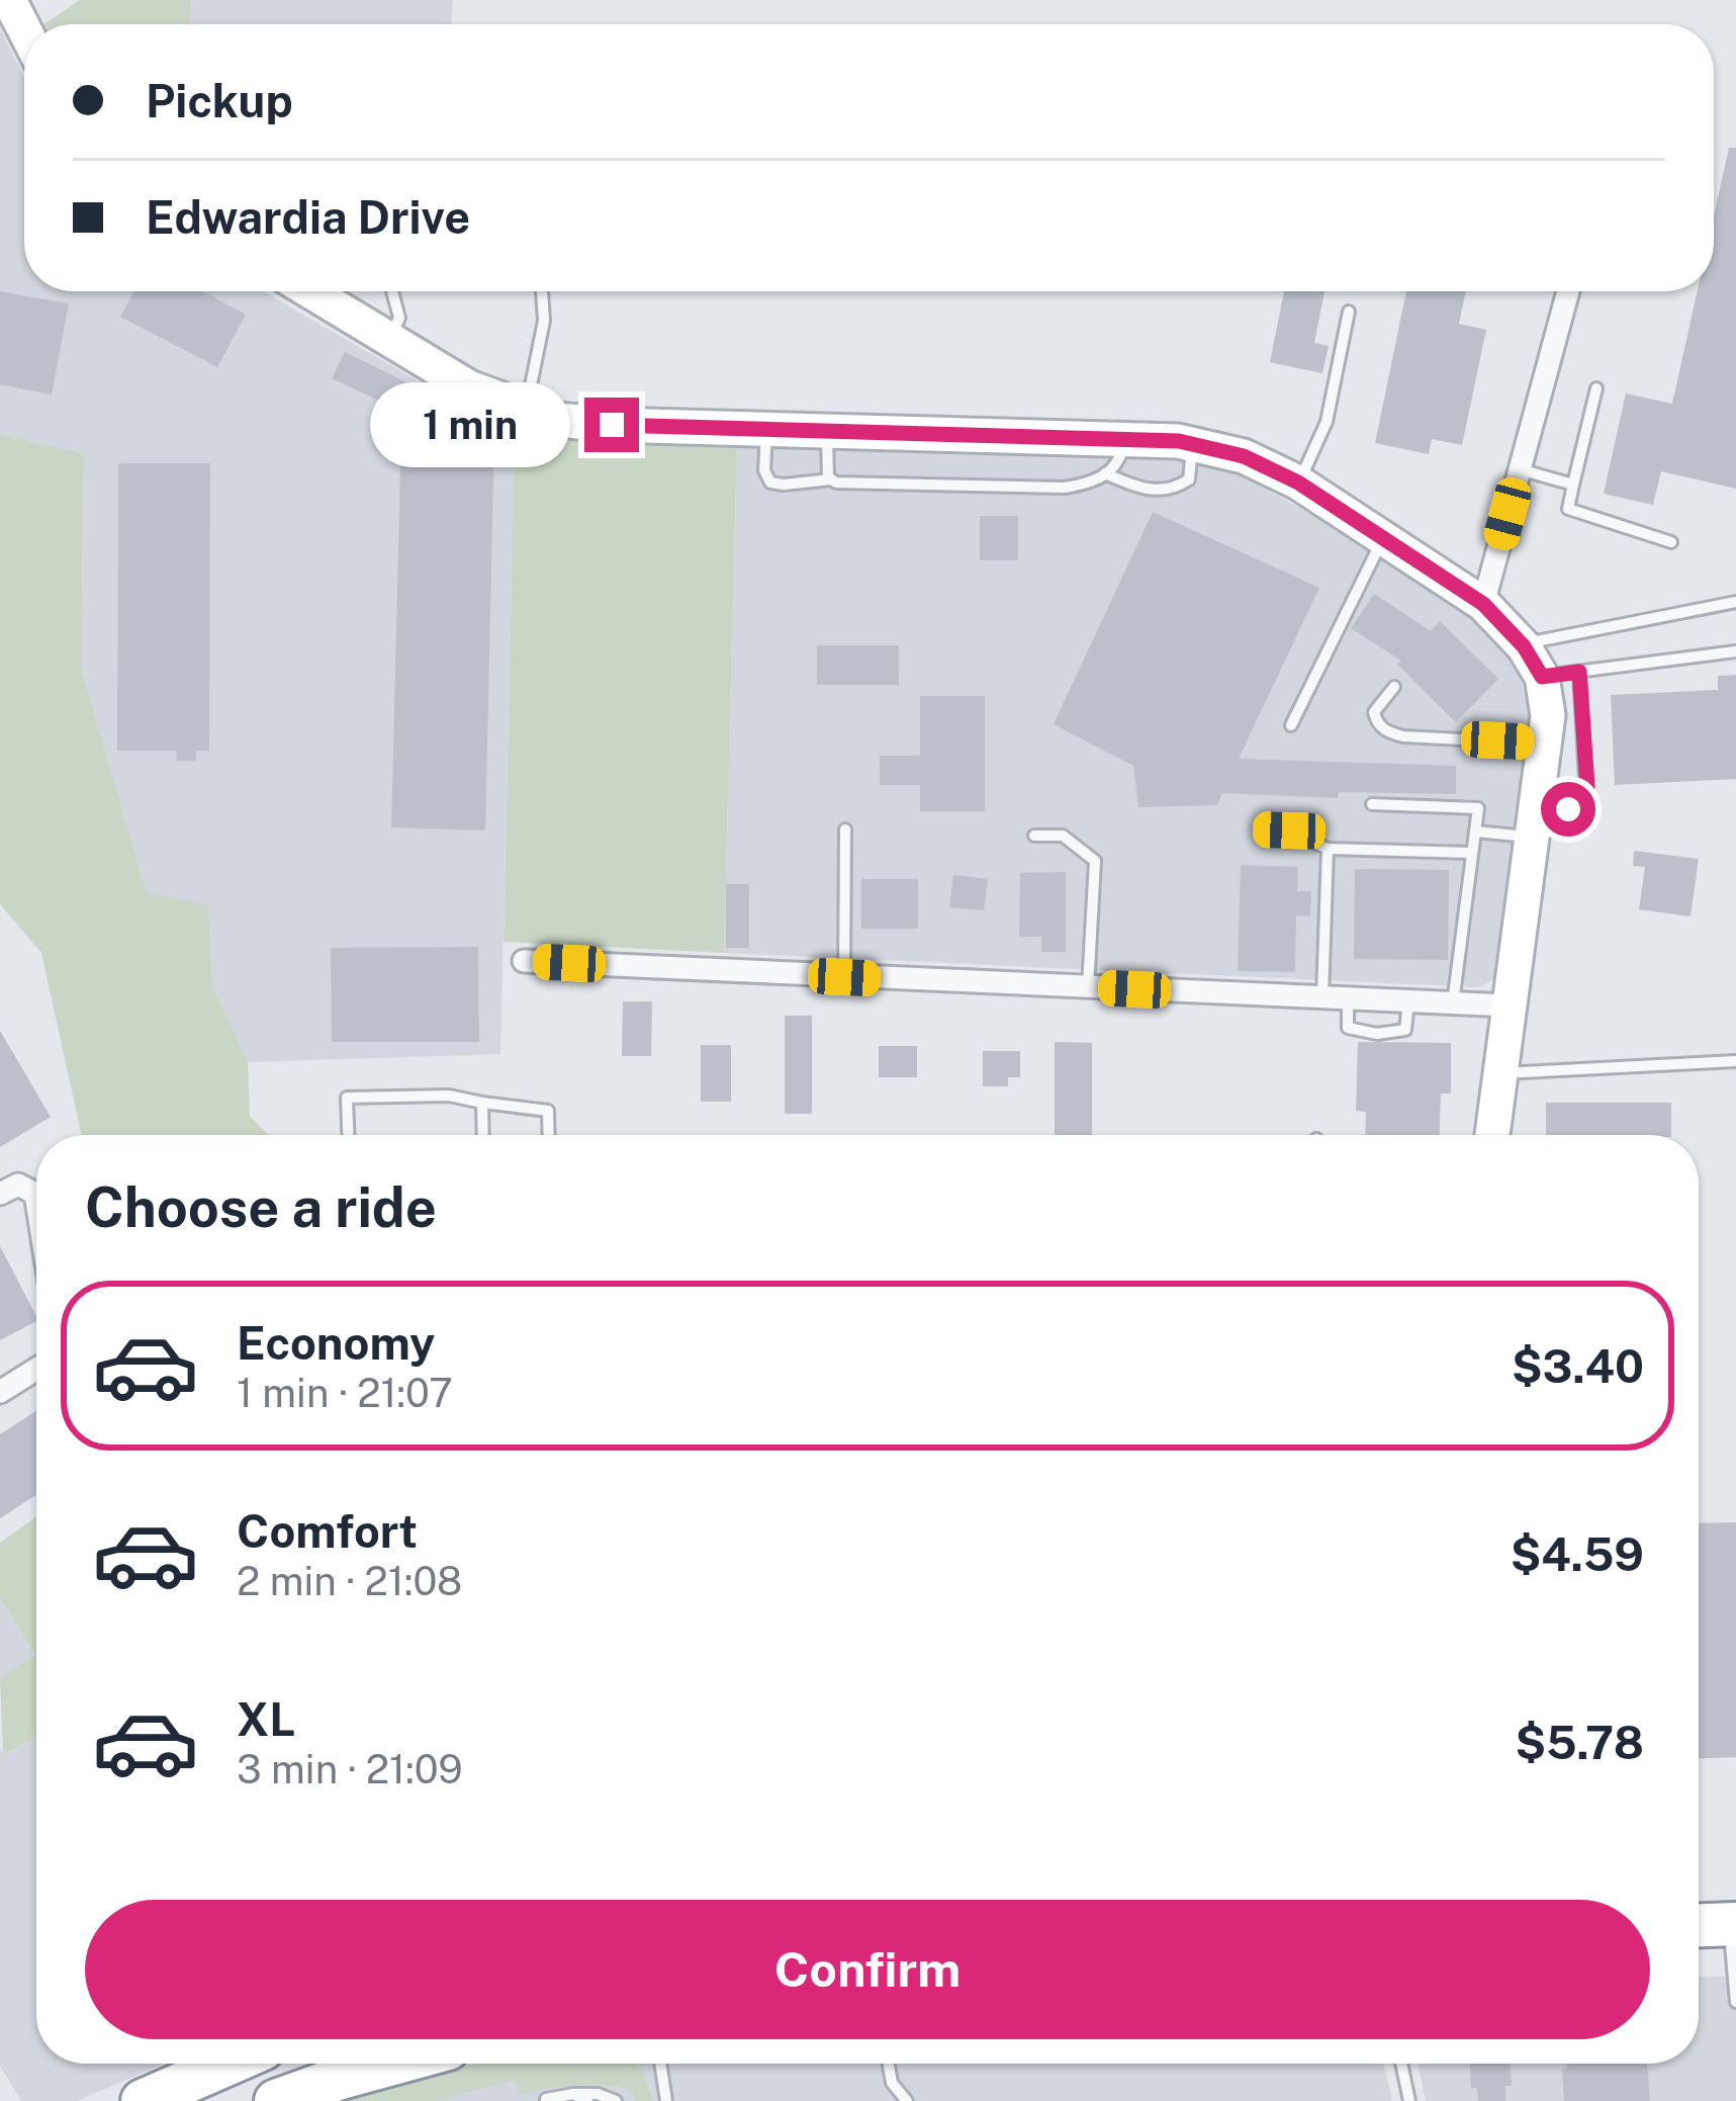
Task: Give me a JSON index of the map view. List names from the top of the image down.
{
  "page": {
    "banner": ["Pickup", "Edwardia Drive"],
    "bubble": "1 min",
    "heading": "Choose a ride",
    "list": [
      {
        "name": "Economy",
        "note": "1 min · 21:07",
        "value": "$3.40"
      },
      {
        "name": "Comfort",
        "note": "2 min · 21:08",
        "value": "$4.59"
      },
      {
        "name": "XL",
        "note": "3 min · 21:09",
        "value": "$5.78"
      }
    ],
    "buttons": "Confirm"
  }
}
